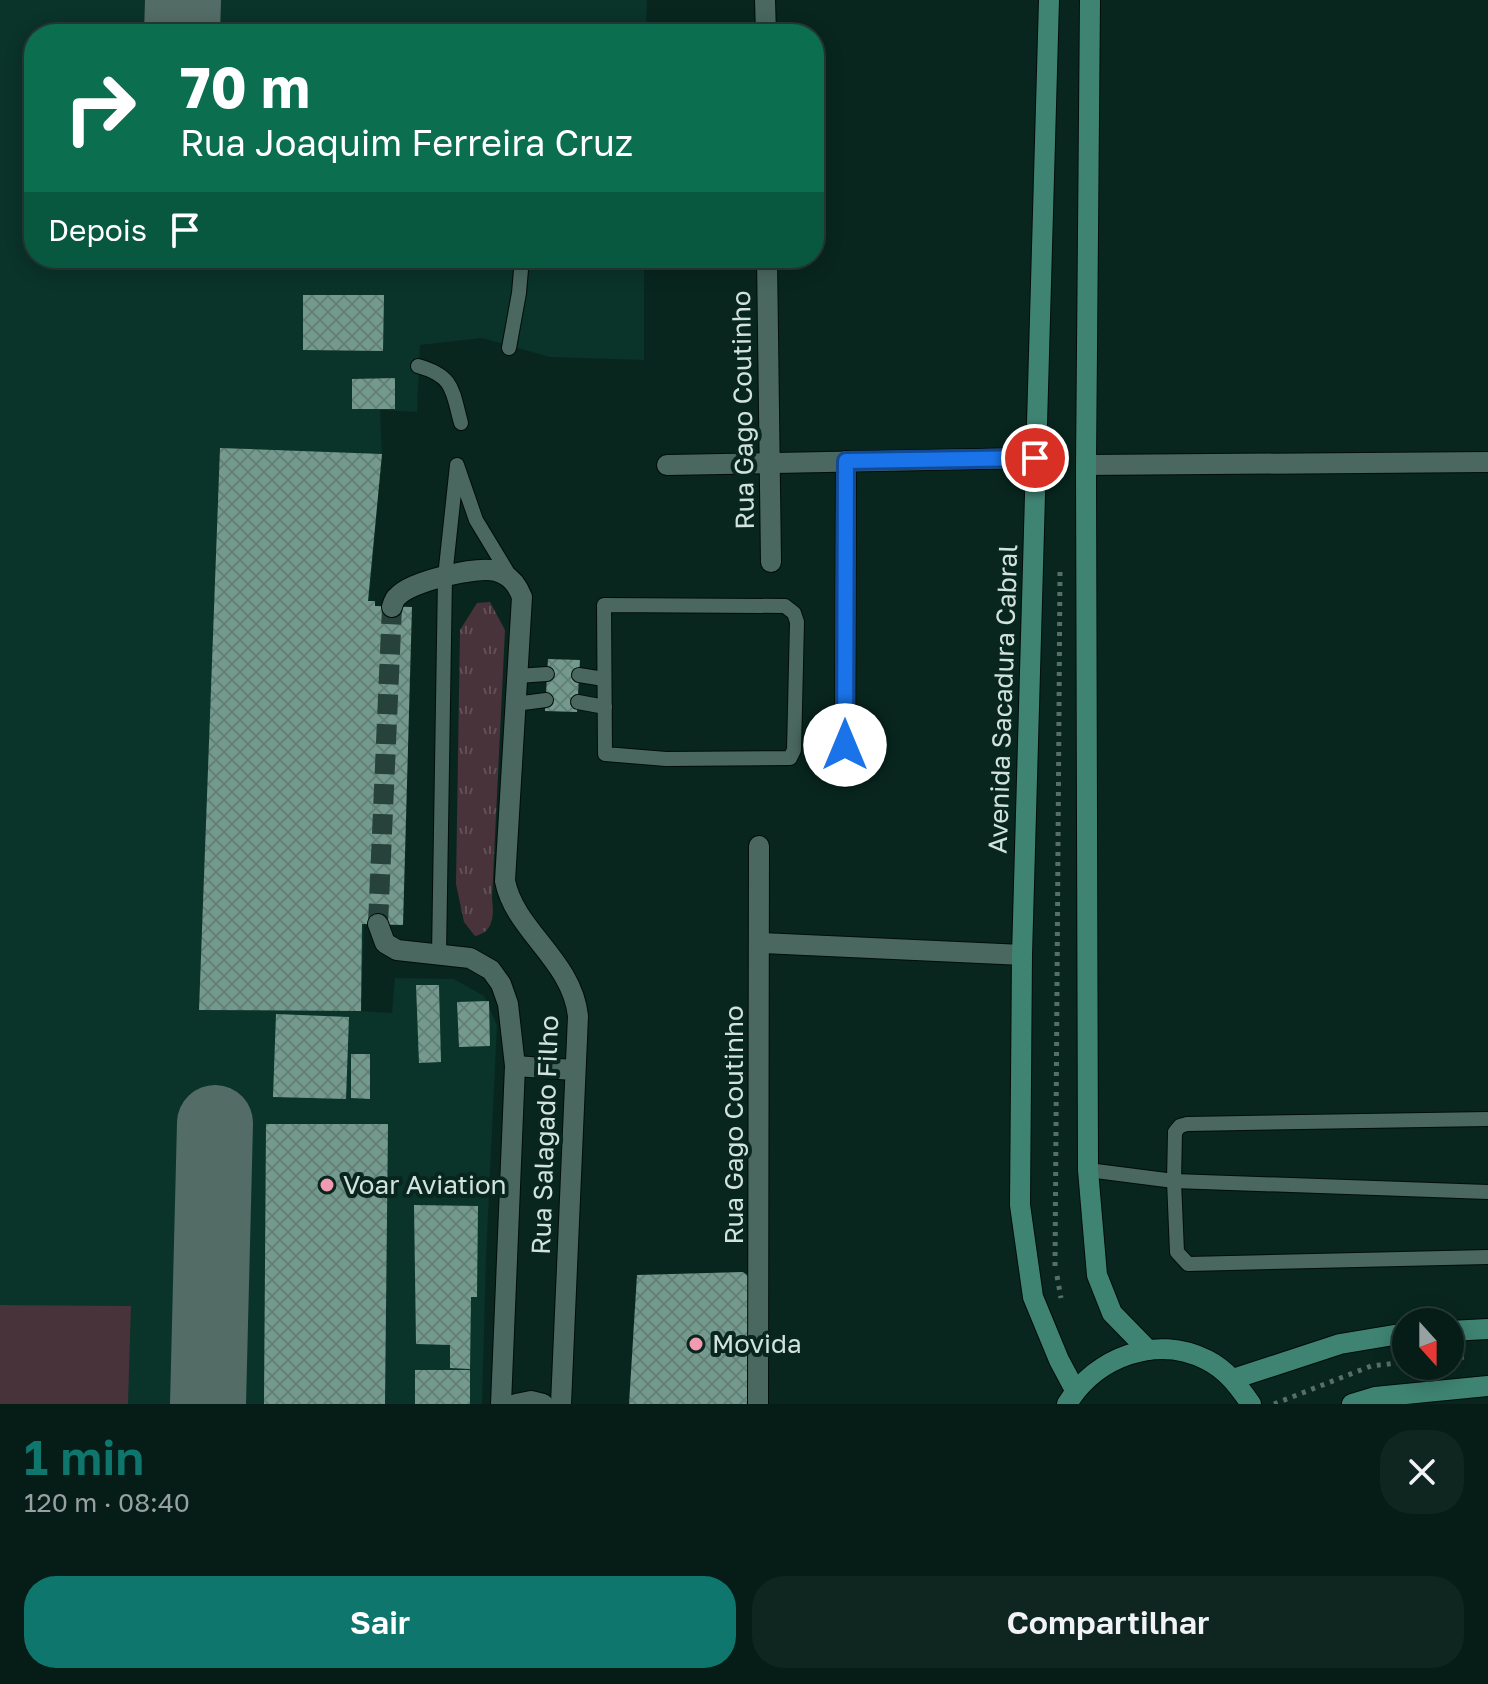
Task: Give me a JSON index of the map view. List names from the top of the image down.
{
  "streets": {
    "street": ["Rua Gago Coutinho", "Avenida Sacadura Cabral", "Rua Salagado Filho"]
  },
  "places": ["Voar Aviation", "Movida"],
  "north": "bottom",
  "page": {
    "turn": ["70 m", "Rua Joaquim Ferreira Cruz"],
    "then": "Depois",
    "heading": ["1 min", "120 m · 08:40"],
    "buttons": ["Sair", "Compartilhar"]
  }
}
